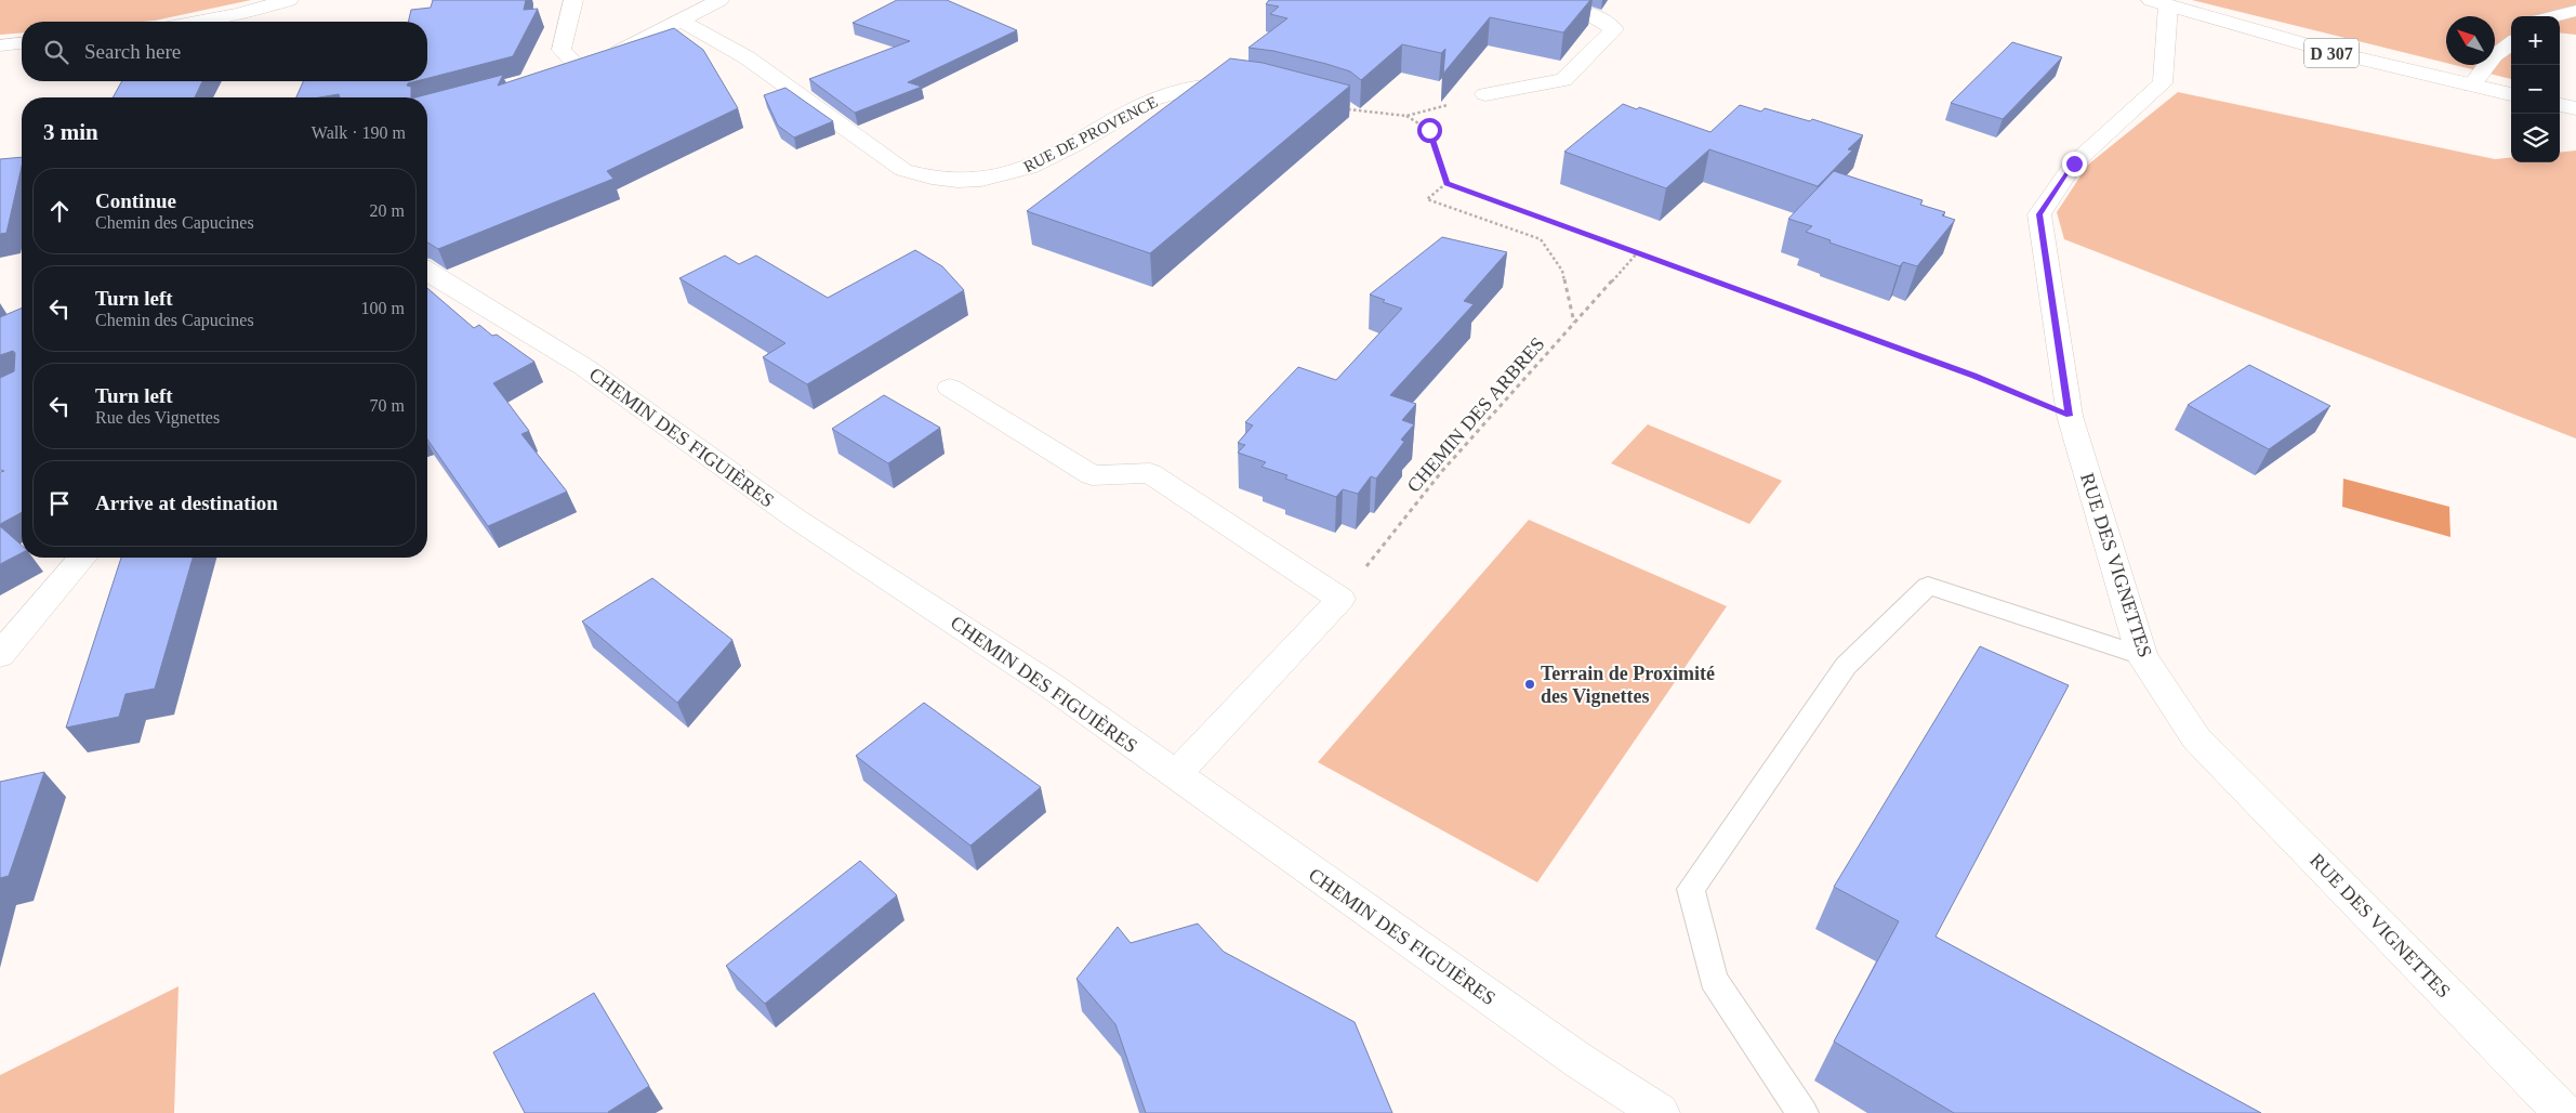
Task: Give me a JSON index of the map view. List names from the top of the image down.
{
  "streets": {
    "street": [
      "D 307",
      "RUE DE PROVENCE",
      "CHEMIN DES FIGUIÈRES",
      "RUE DES VIGNETTES"
    ],
    "path": ["CHEMIN DES ARBRES"]
  },
  "crossings": [
    ["D 307", "RUE DES VIGNETTES"]
  ],
  "places": ["Terrain de Proximité des Vignettes"],
  "north": "top left",
  "page": {
    "map_buttons": ["+", "−"],
    "search": "Search here",
    "heading": ["3 min", "Walk · 190 m"],
    "list": [
      ["Continue", "Chemin des Capucines", "20 m"],
      ["Turn left", "Chemin des Capucines", "100 m"],
      ["Turn left", "Rue des Vignettes", "70 m"],
      "Arrive at destination"
    ]
  }
}
